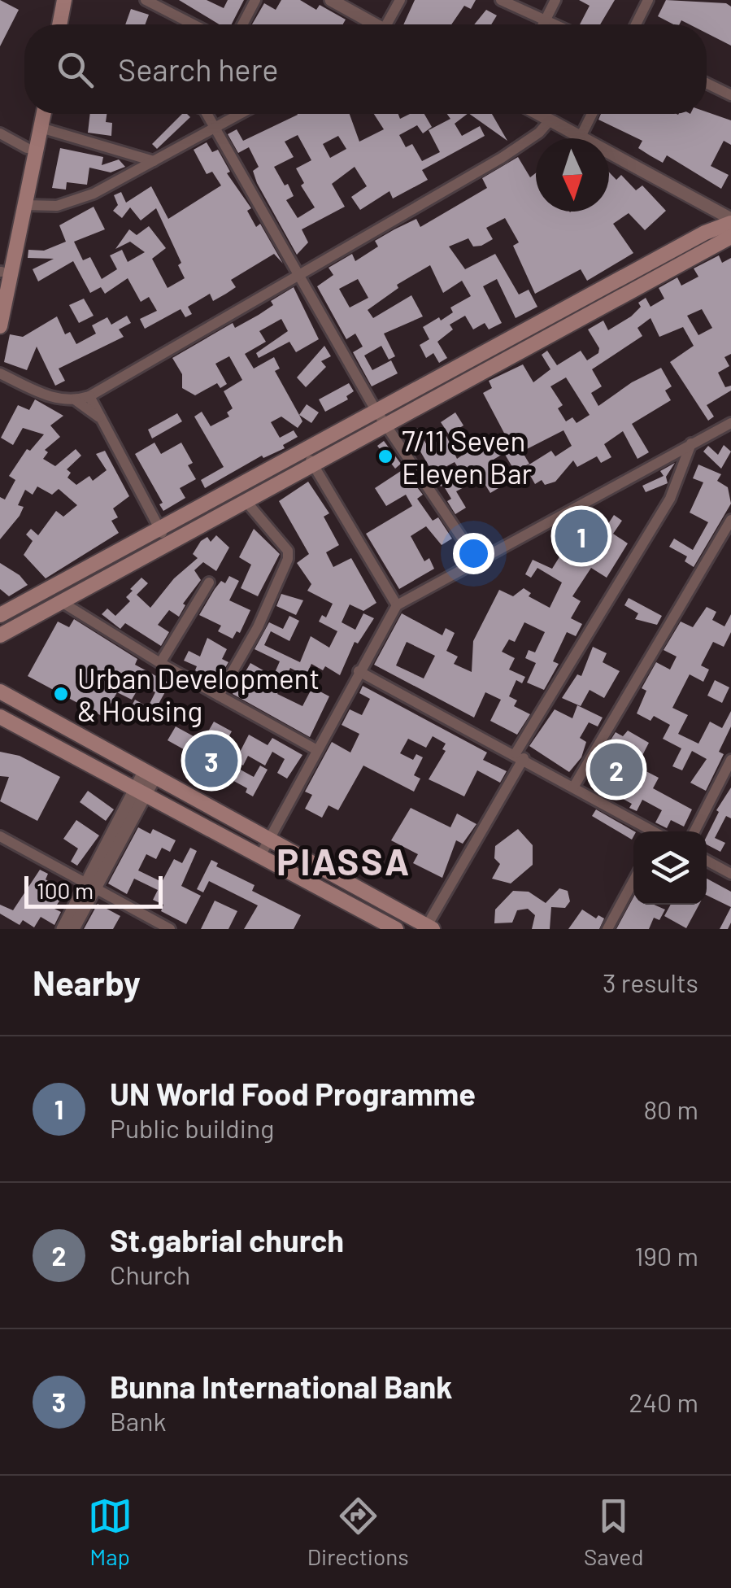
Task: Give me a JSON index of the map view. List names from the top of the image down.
{
  "districts": ["PIASSA"],
  "places": ["7/11 Seven Eleven Bar", "Urban Development & Housing"],
  "scale_bar": "100 m",
  "north": "bottom",
  "page": {
    "search": "Search here",
    "pins": ["1", "3", "2"],
    "scale": "100 m",
    "heading": ["Nearby", "3 results"],
    "list": [
      {
        "mark": "1",
        "name": "UN World Food Programme",
        "note": "Public building",
        "value": "80 m"
      },
      {
        "mark": "2",
        "name": "St.gabrial church",
        "note": "Church",
        "value": "190 m"
      },
      {
        "mark": "3",
        "name": "Bunna International Bank",
        "note": "Bank",
        "value": "240 m"
      }
    ],
    "nav": ["Map", "Directions", "Saved"]
  }
}
